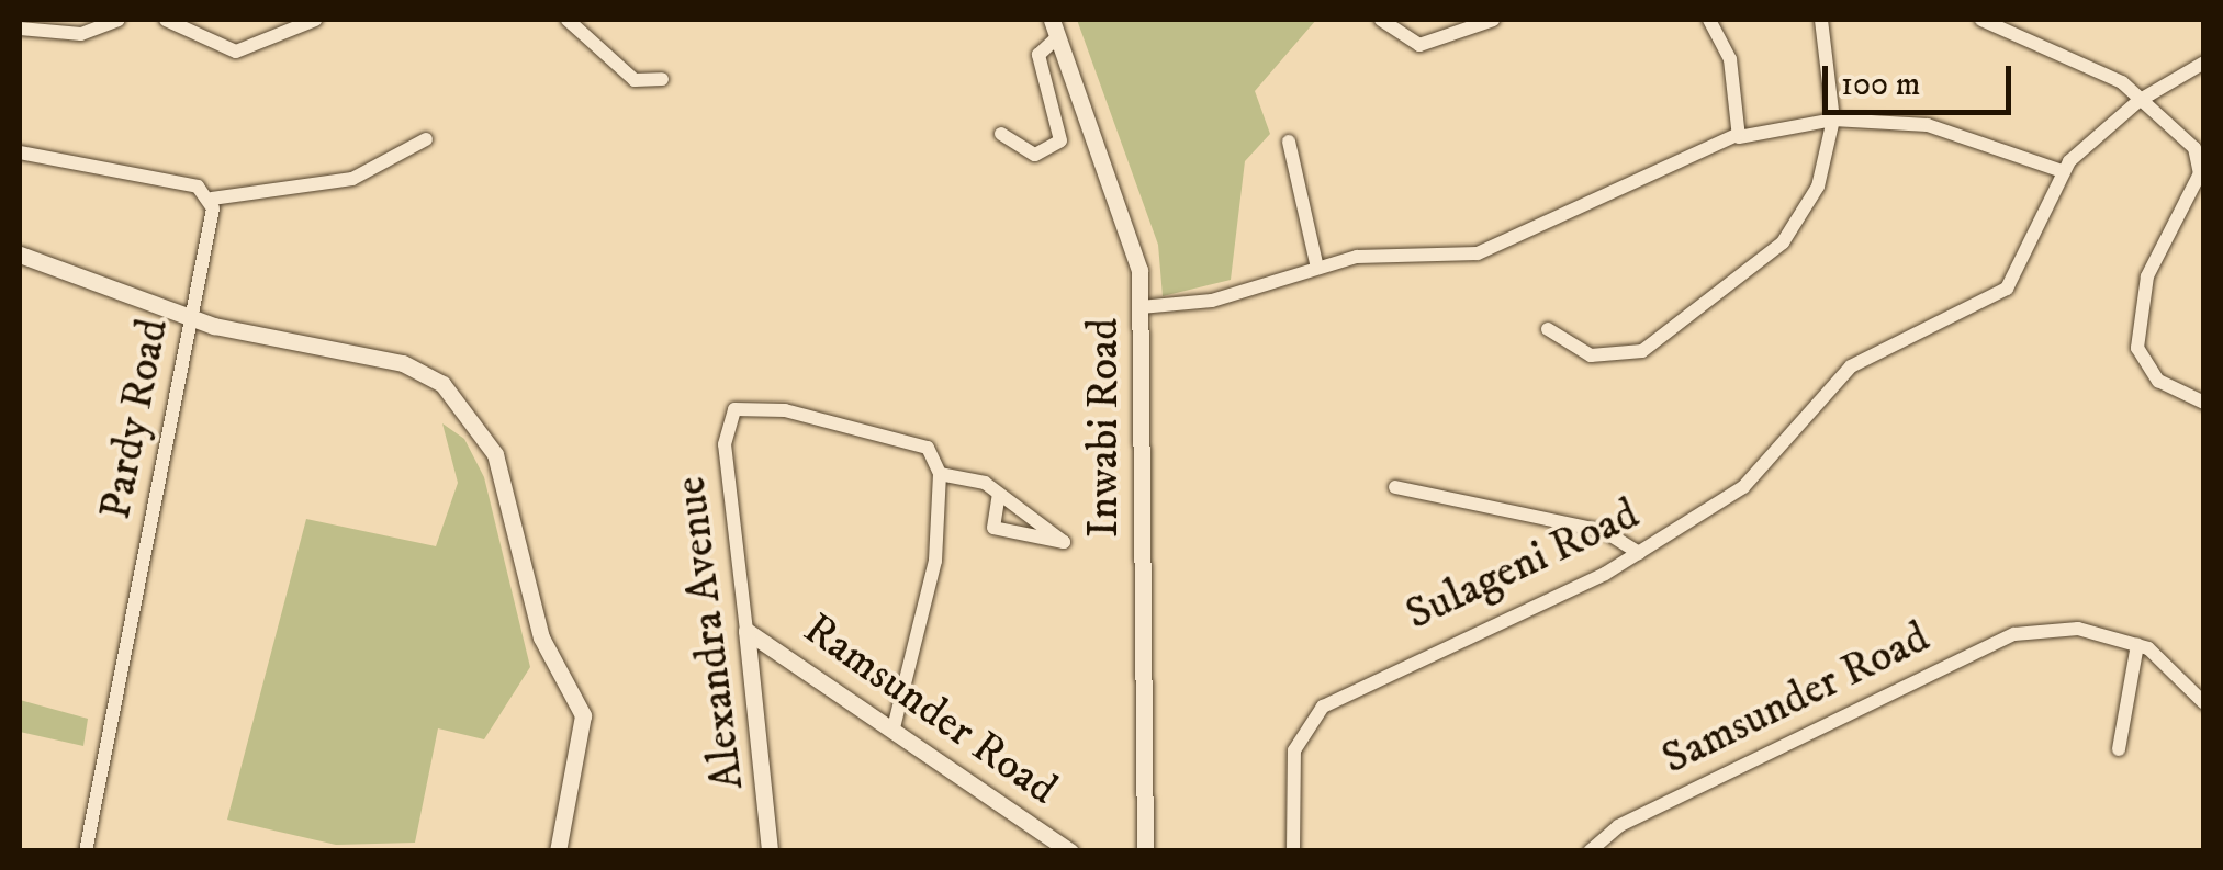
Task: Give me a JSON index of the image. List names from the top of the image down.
{
  "streets": {
    "street": [
      "Pardy Road",
      "Inwabi Road",
      "Sulageni Road",
      "Alexandra Avenue",
      "Samsunder Road",
      "Ramsunder Road"
    ]
  },
  "crossings": [
    ["Alexandra Avenue", "Ramsunder Road"]
  ],
  "scale_bar": "100 m"
}
